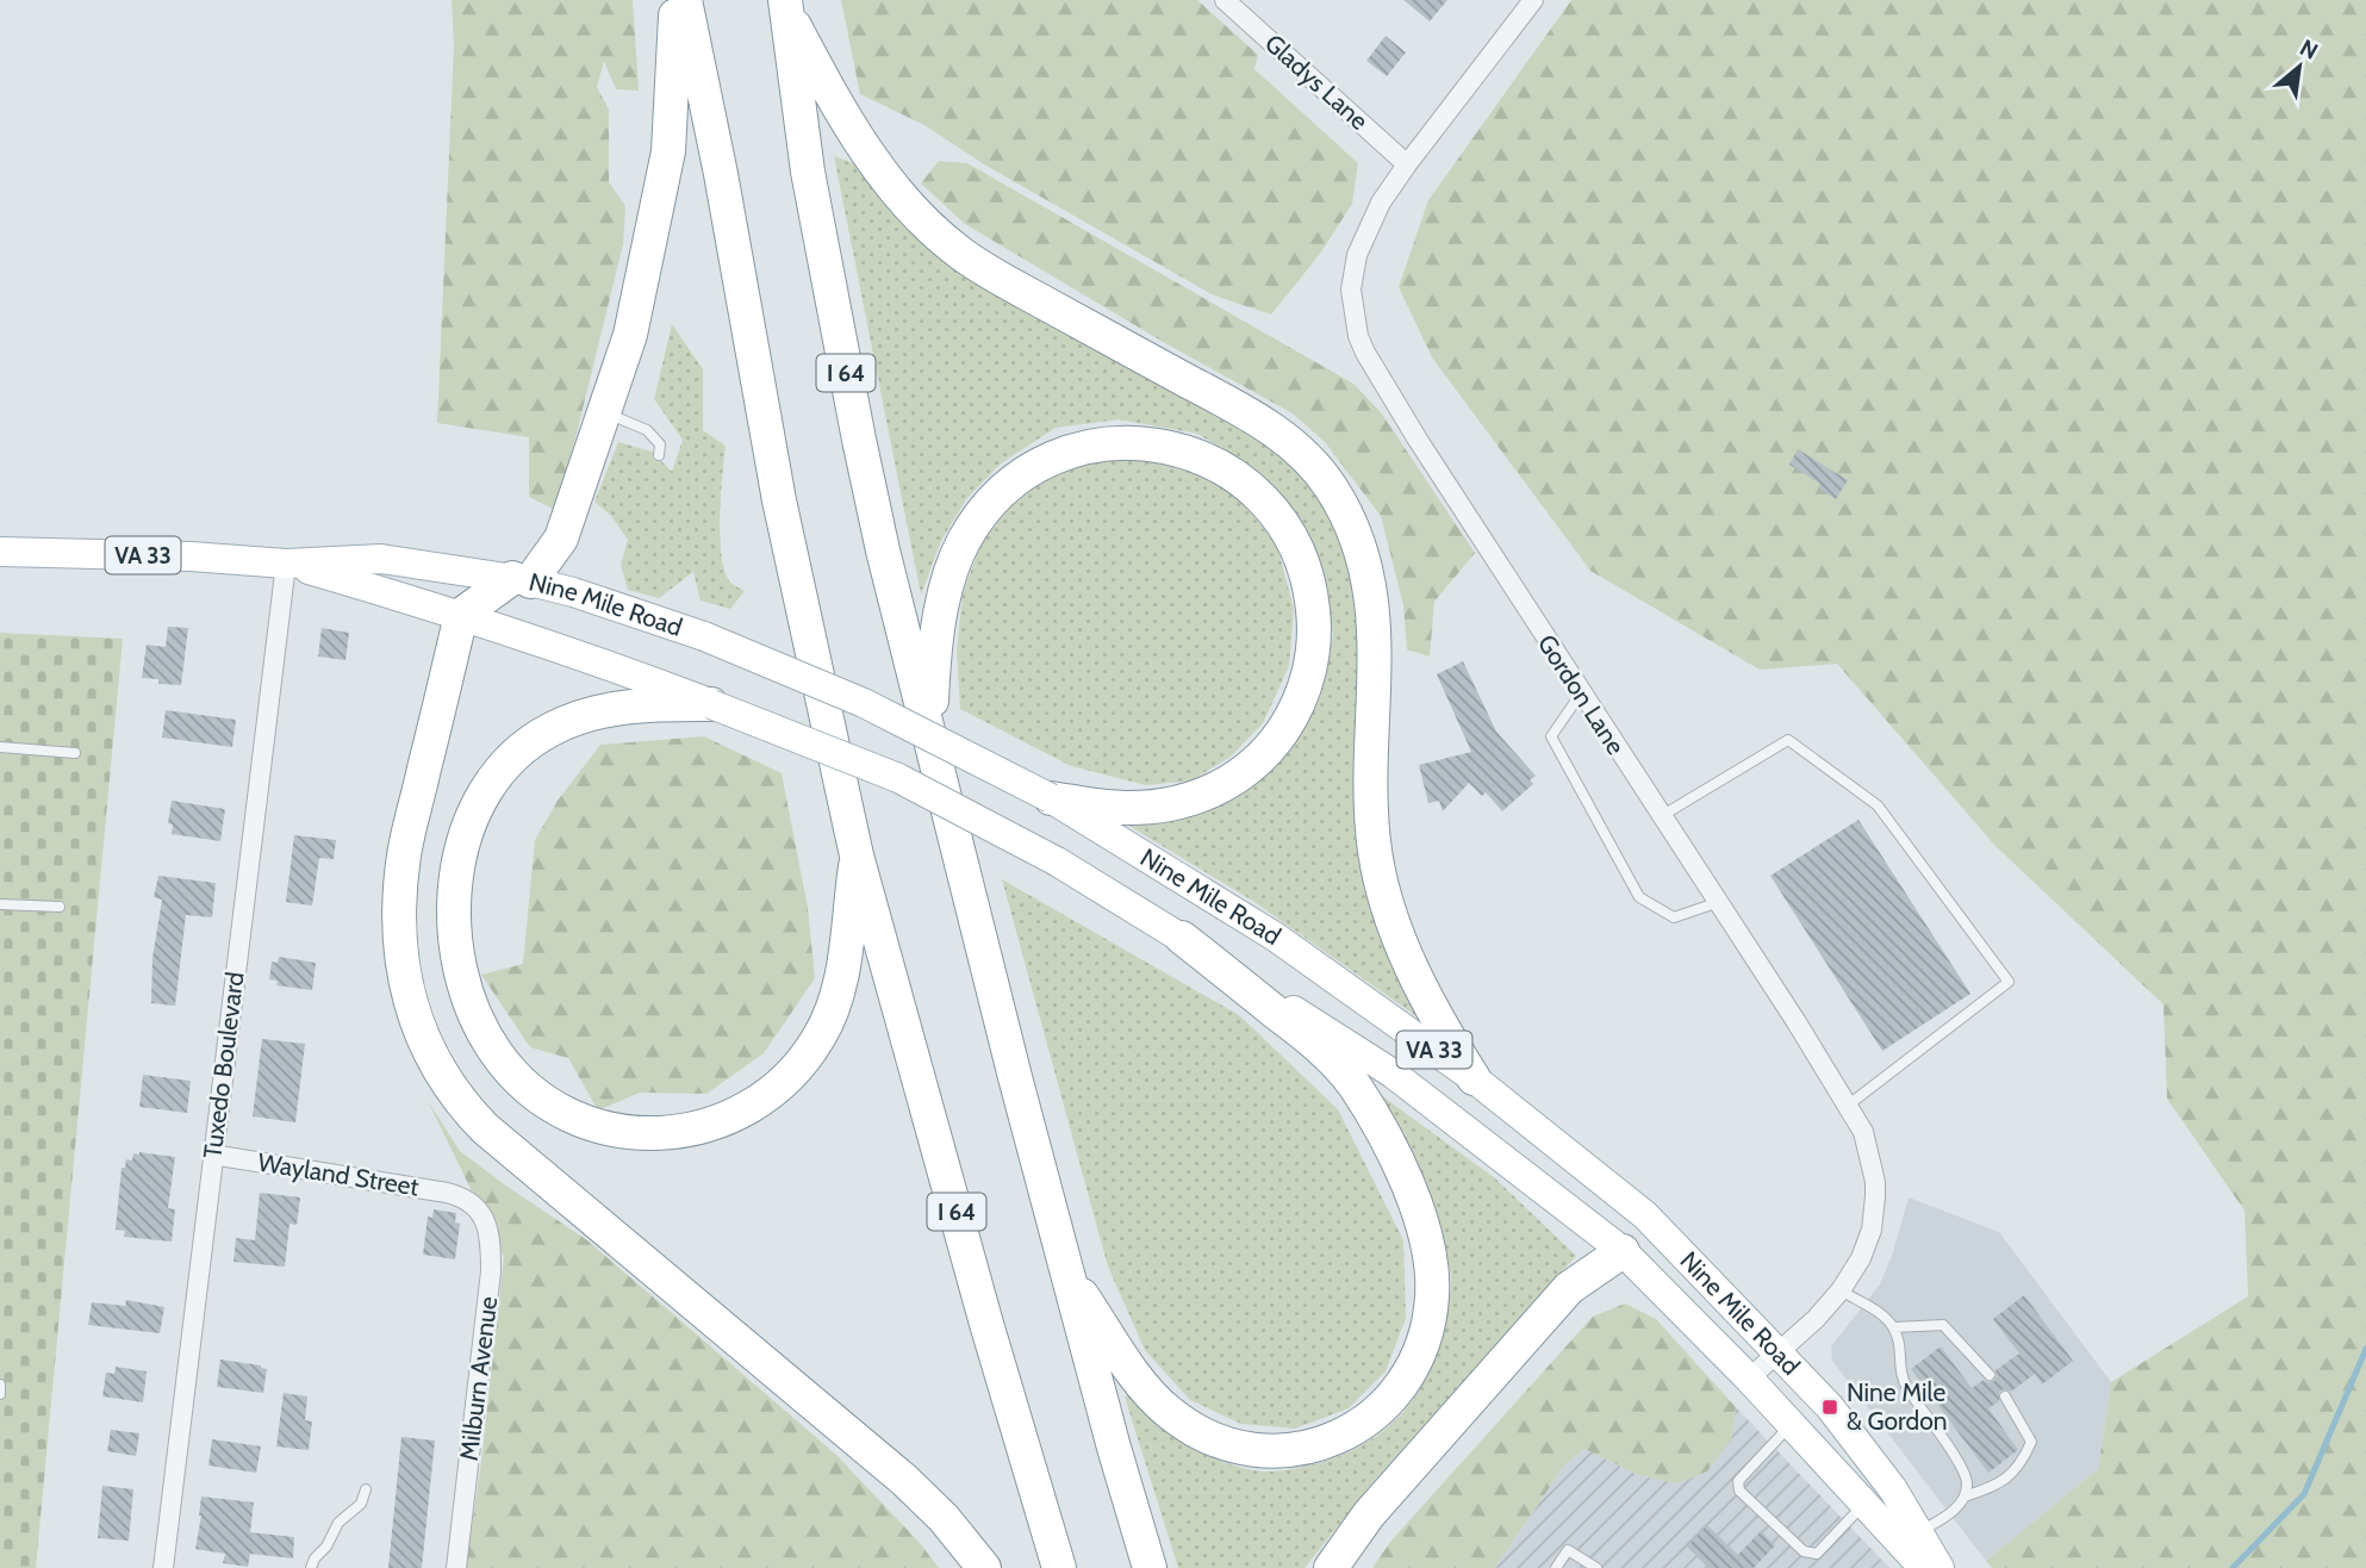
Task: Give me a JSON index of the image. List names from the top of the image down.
{
  "streets": {
    "highway": ["I 64"],
    "main road": ["VA 33", "Nine Mile Road"],
    "street": [
      "Gladys Lane",
      "Gordon Lane",
      "Tuxedo Boulevard",
      "Wayland Street",
      "Milburn Avenue"
    ]
  },
  "crossings": [
    ["Gladys Lane", "Gordon Lane"],
    ["Nine Mile Road", "Gordon Lane"],
    ["Nine Mile Road", "Tuxedo Boulevard"],
    ["Tuxedo Boulevard", "Wayland Street"],
    ["Wayland Street", "Milburn Avenue"]
  ],
  "places": {
    "transit": ["Nine Mile & Gordon"]
  },
  "north": "top right"
}
